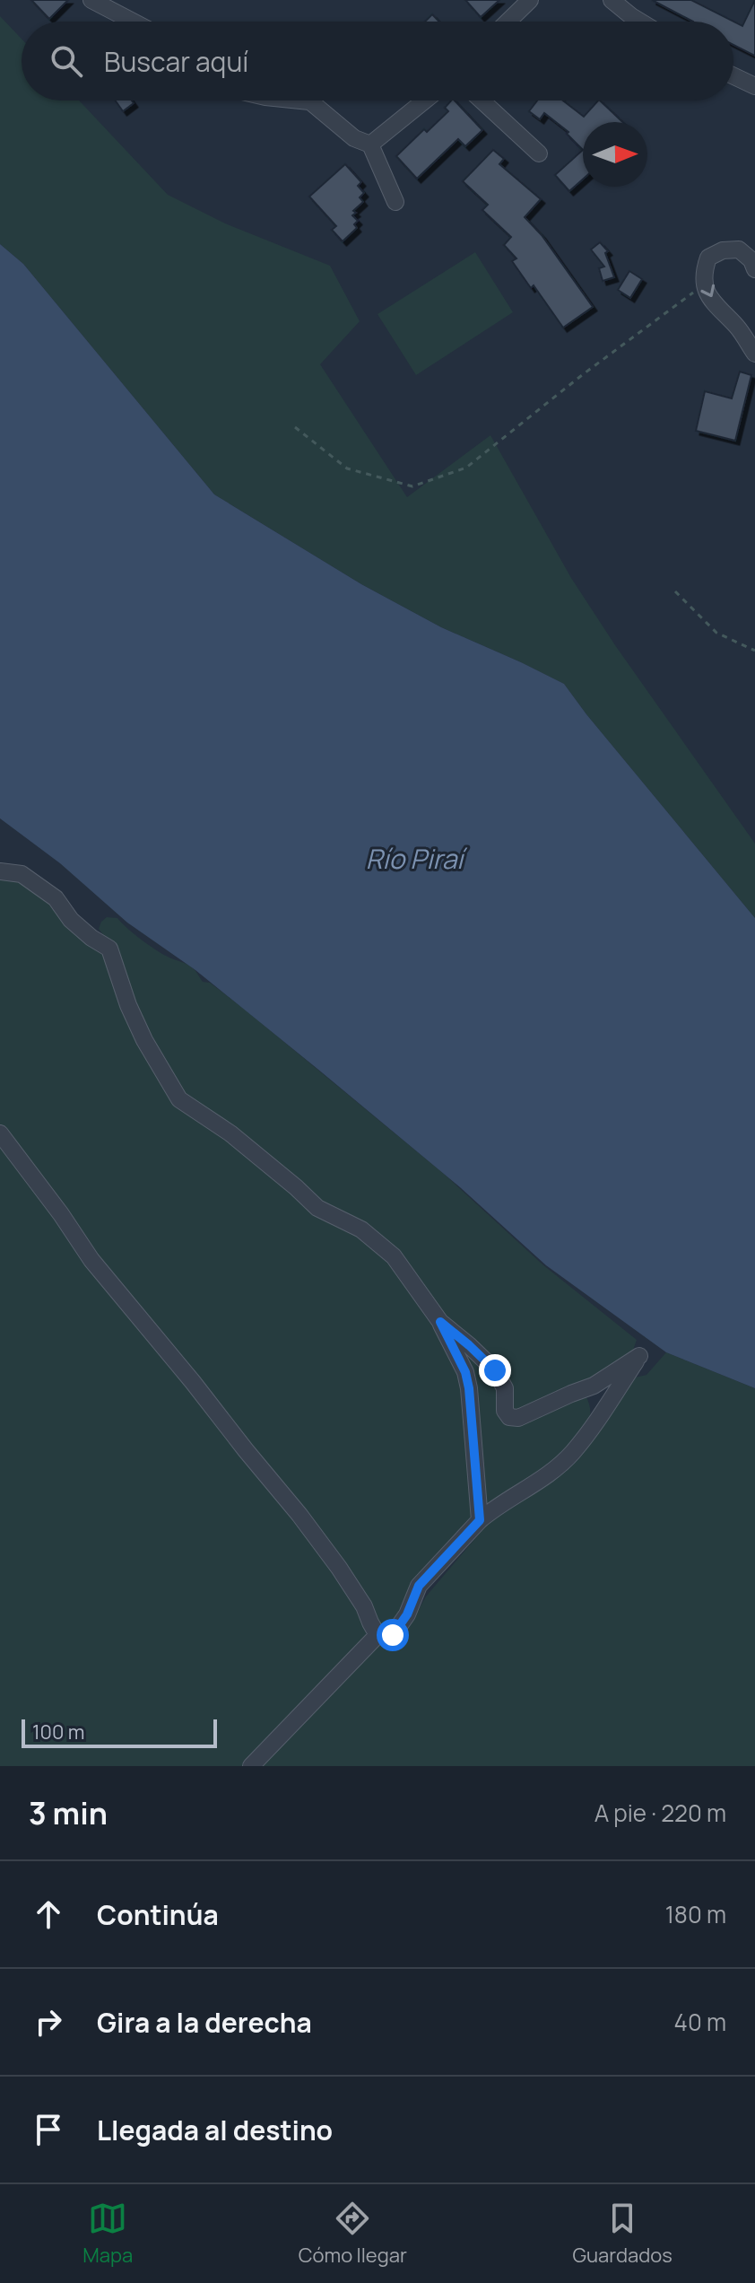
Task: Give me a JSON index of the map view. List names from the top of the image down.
{
  "water": ["Río Piraí"],
  "scale_bar": "100 m",
  "north": "right",
  "page": {
    "search": "Buscar aquí",
    "scale": "100 m",
    "heading": ["3 min", "A pie · 220 m"],
    "list": [
      ["Continúa", "180 m"],
      ["Gira a la derecha", "40 m"],
      "Llegada al destino"
    ],
    "nav": ["Mapa", "Cómo llegar", "Guardados"]
  }
}
